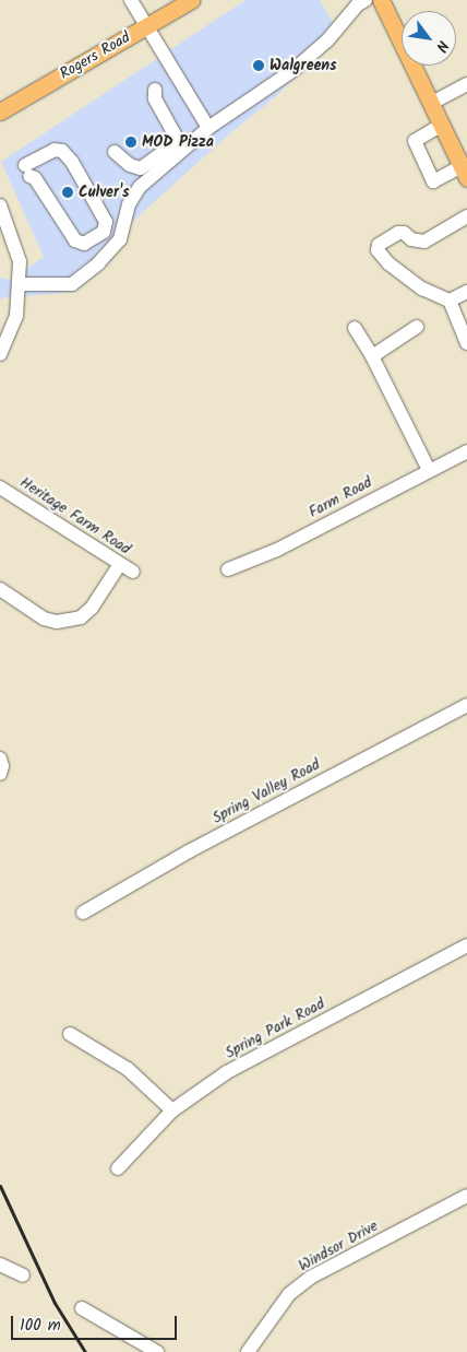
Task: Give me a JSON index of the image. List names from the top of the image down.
{
  "streets": {
    "main road": ["Rogers Road"],
    "street": [
      "Farm Road",
      "Heritage Farm Road",
      "Spring Valley Road",
      "Spring Park Road",
      "Windsor Drive"
    ]
  },
  "places": ["Walgreens", "MOD Pizza", "Culver's"],
  "scale_bar": "100 m",
  "north": "bottom right"
}
